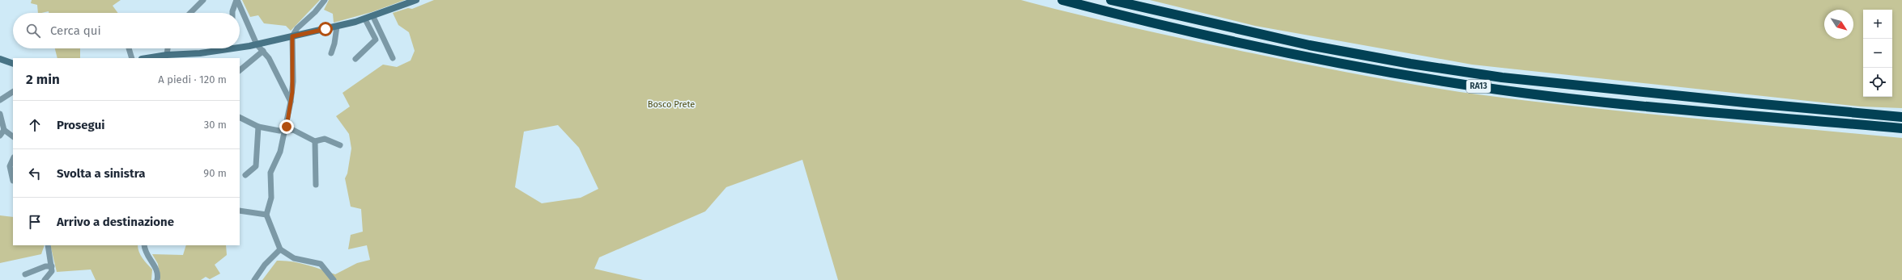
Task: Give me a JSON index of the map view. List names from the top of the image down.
{
  "streets": {
    "highway": ["RA13"]
  },
  "parks": ["Bosco Prete"],
  "north": "bottom right",
  "page": {
    "map_buttons": ["+", "−"],
    "search": "Cerca qui",
    "heading": ["2 min", "A piedi · 120 m"],
    "list": [
      ["Prosegui", "30 m"],
      ["Svolta a sinistra", "90 m"],
      "Arrivo a destinazione"
    ]
  }
}
